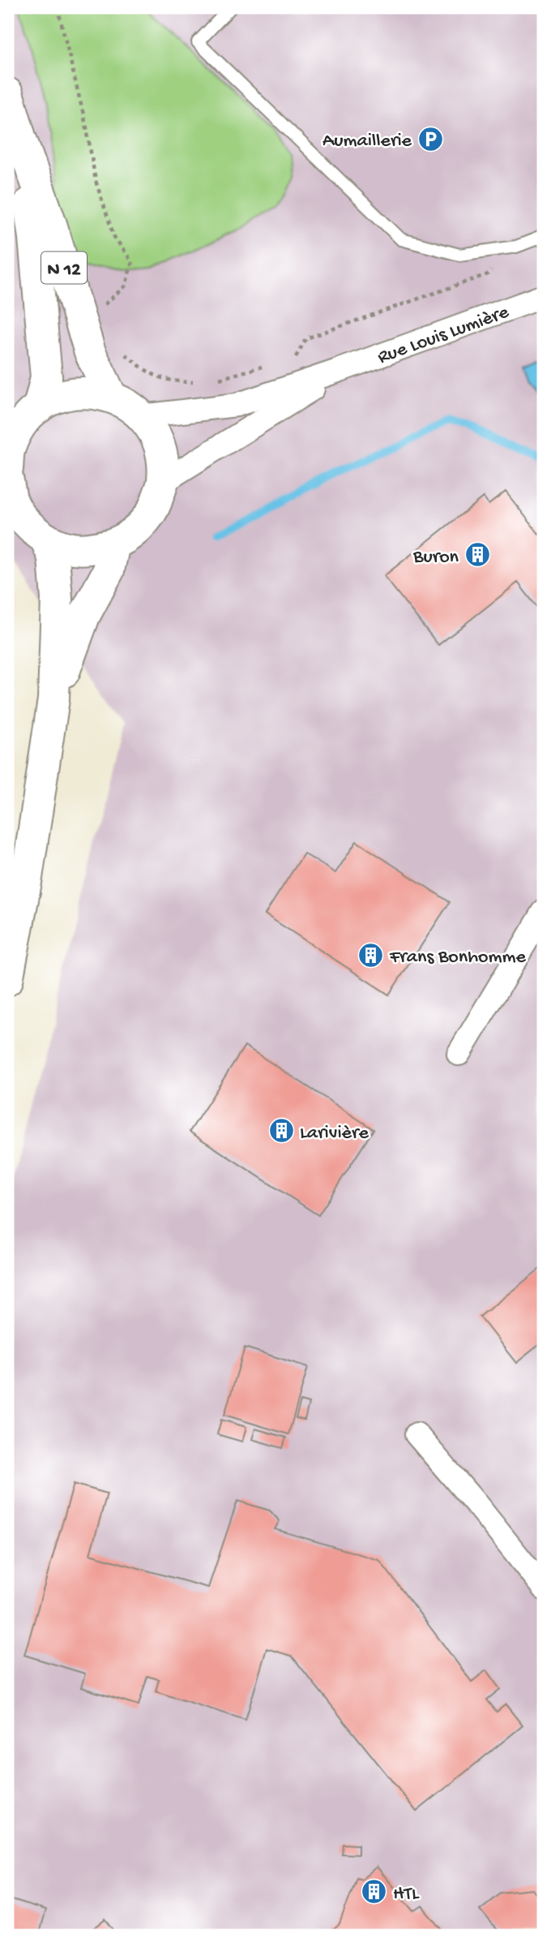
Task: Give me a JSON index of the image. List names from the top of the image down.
{
  "streets": {
    "main road": ["N 12"],
    "street": ["Rue Louis Lumière"]
  },
  "places": {
    "parking": ["Aumaillerie"],
    "building": [
      "Buron",
      "Frans Bonhomme",
      "Larivière",
      "HTL"
    ]
  }
}
